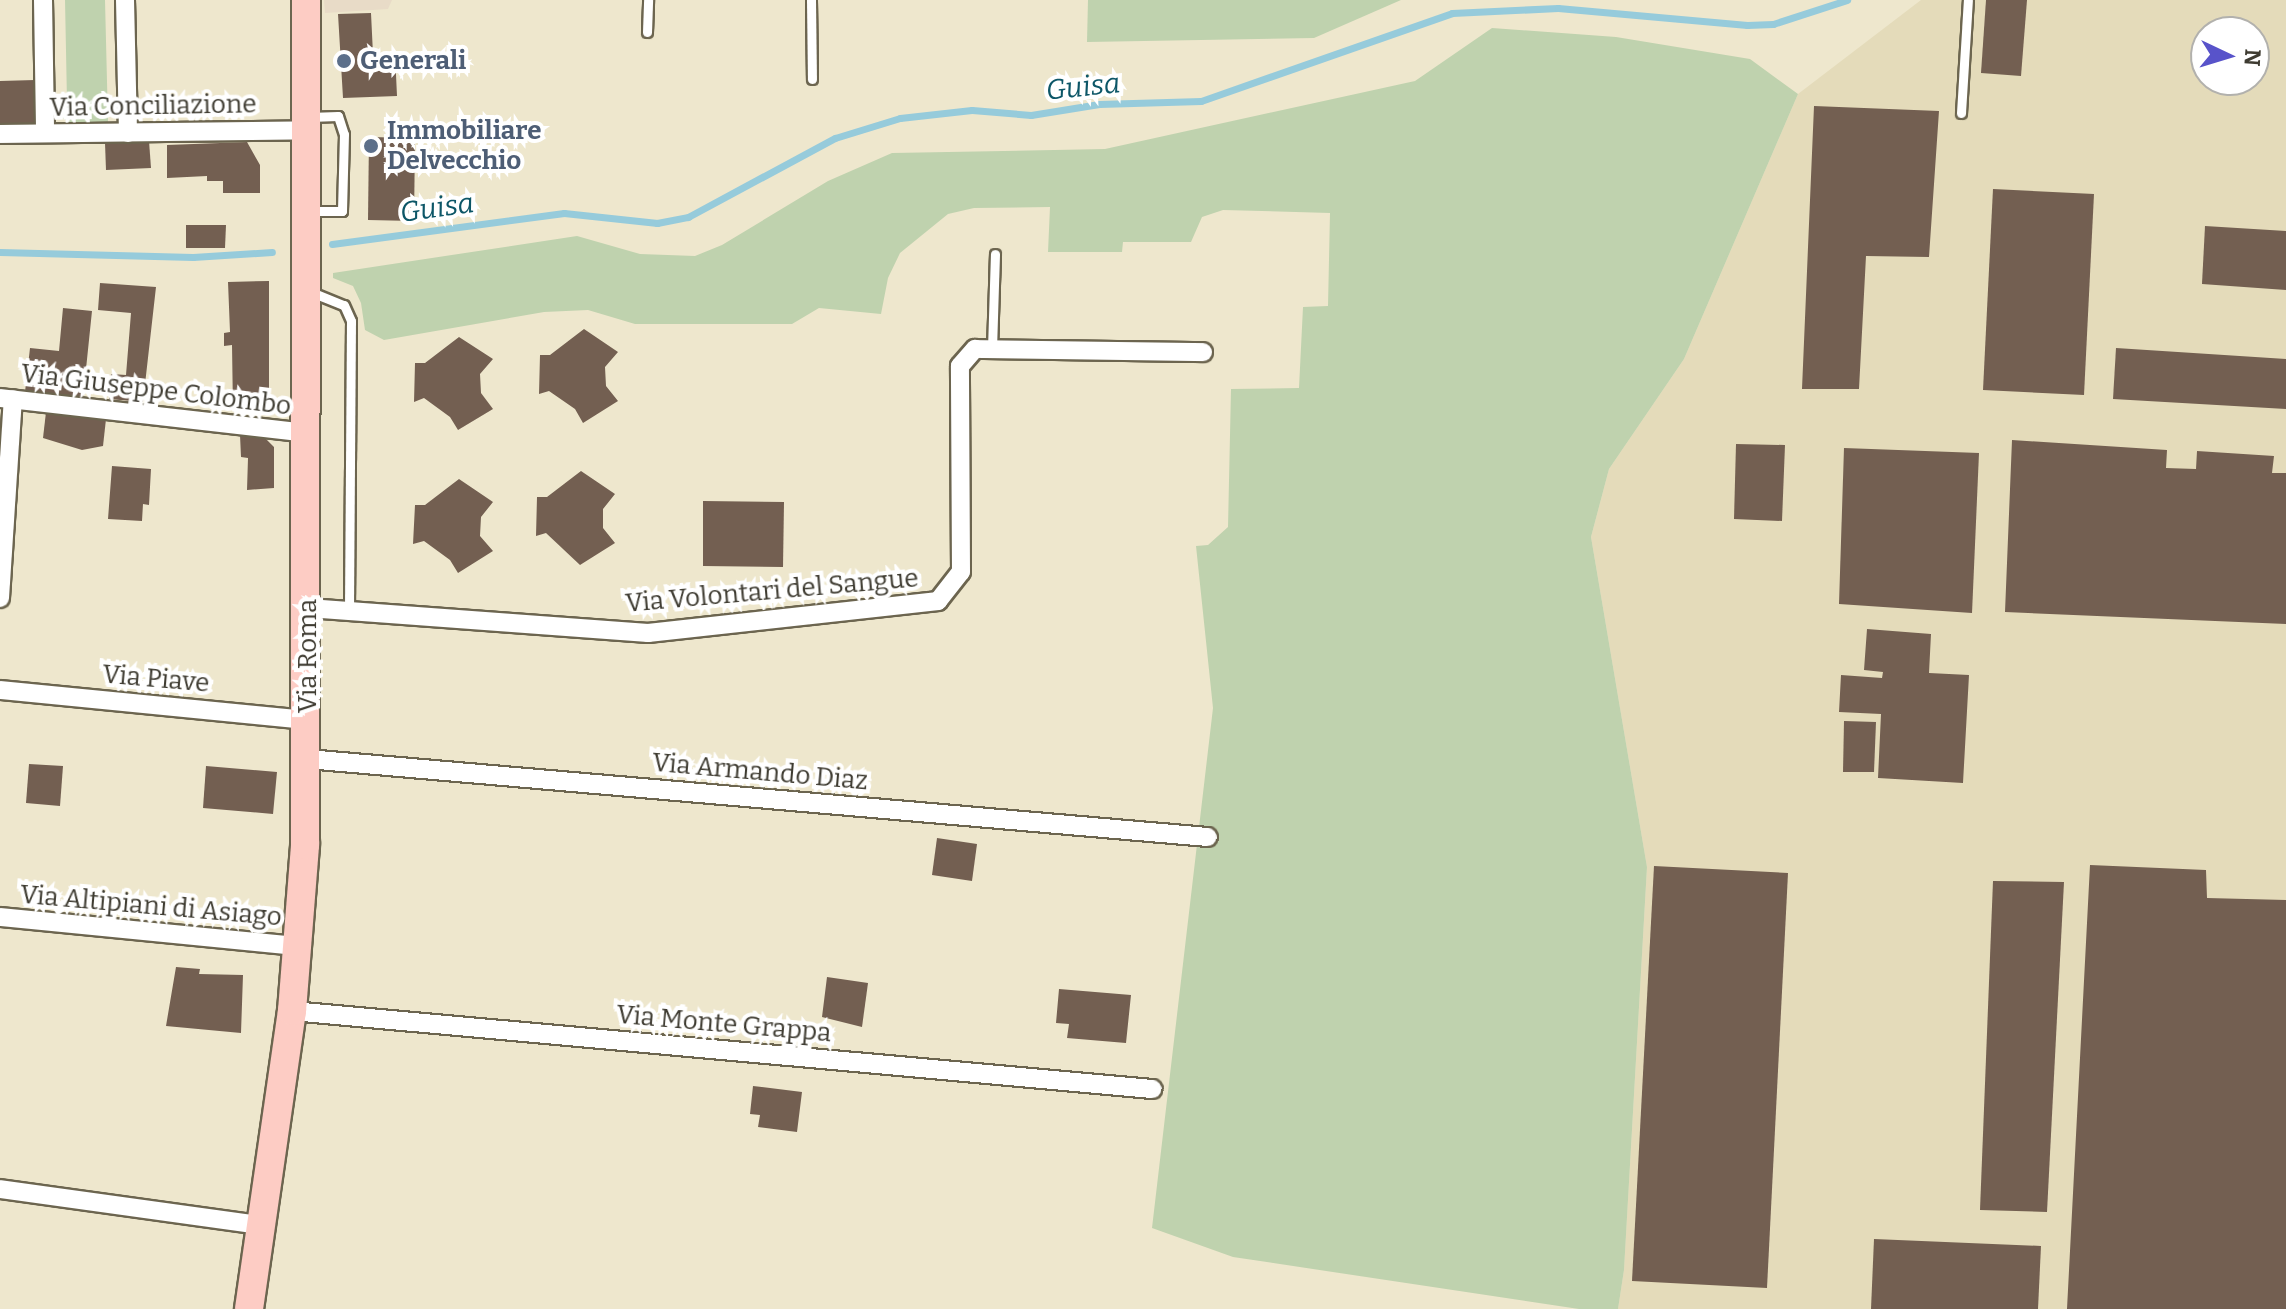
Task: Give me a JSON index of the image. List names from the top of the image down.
{
  "streets": {
    "main road": ["Via Roma"],
    "street": [
      "Via Conciliazione",
      "Via Giuseppe Colombo",
      "Via Volontari del Sangue",
      "Via Piave",
      "Via Armando Diaz",
      "Via Altipiani di Asiago",
      "Via Monte Grappa"
    ]
  },
  "crossings": [
    ["Via Conciliazione", "Via Roma"],
    ["Via Giuseppe Colombo", "Via Roma"],
    ["Via Volontari del Sangue", "Via Roma"],
    ["Via Roma", "Via Piave"],
    ["Via Roma", "Via Armando Diaz"],
    ["Via Roma", "Via Altipiani di Asiago"],
    ["Via Roma", "Via Monte Grappa"]
  ],
  "water": ["Guisa"],
  "places": ["Generali", "Immobiliare Delvecchio"],
  "north": "right"
}
